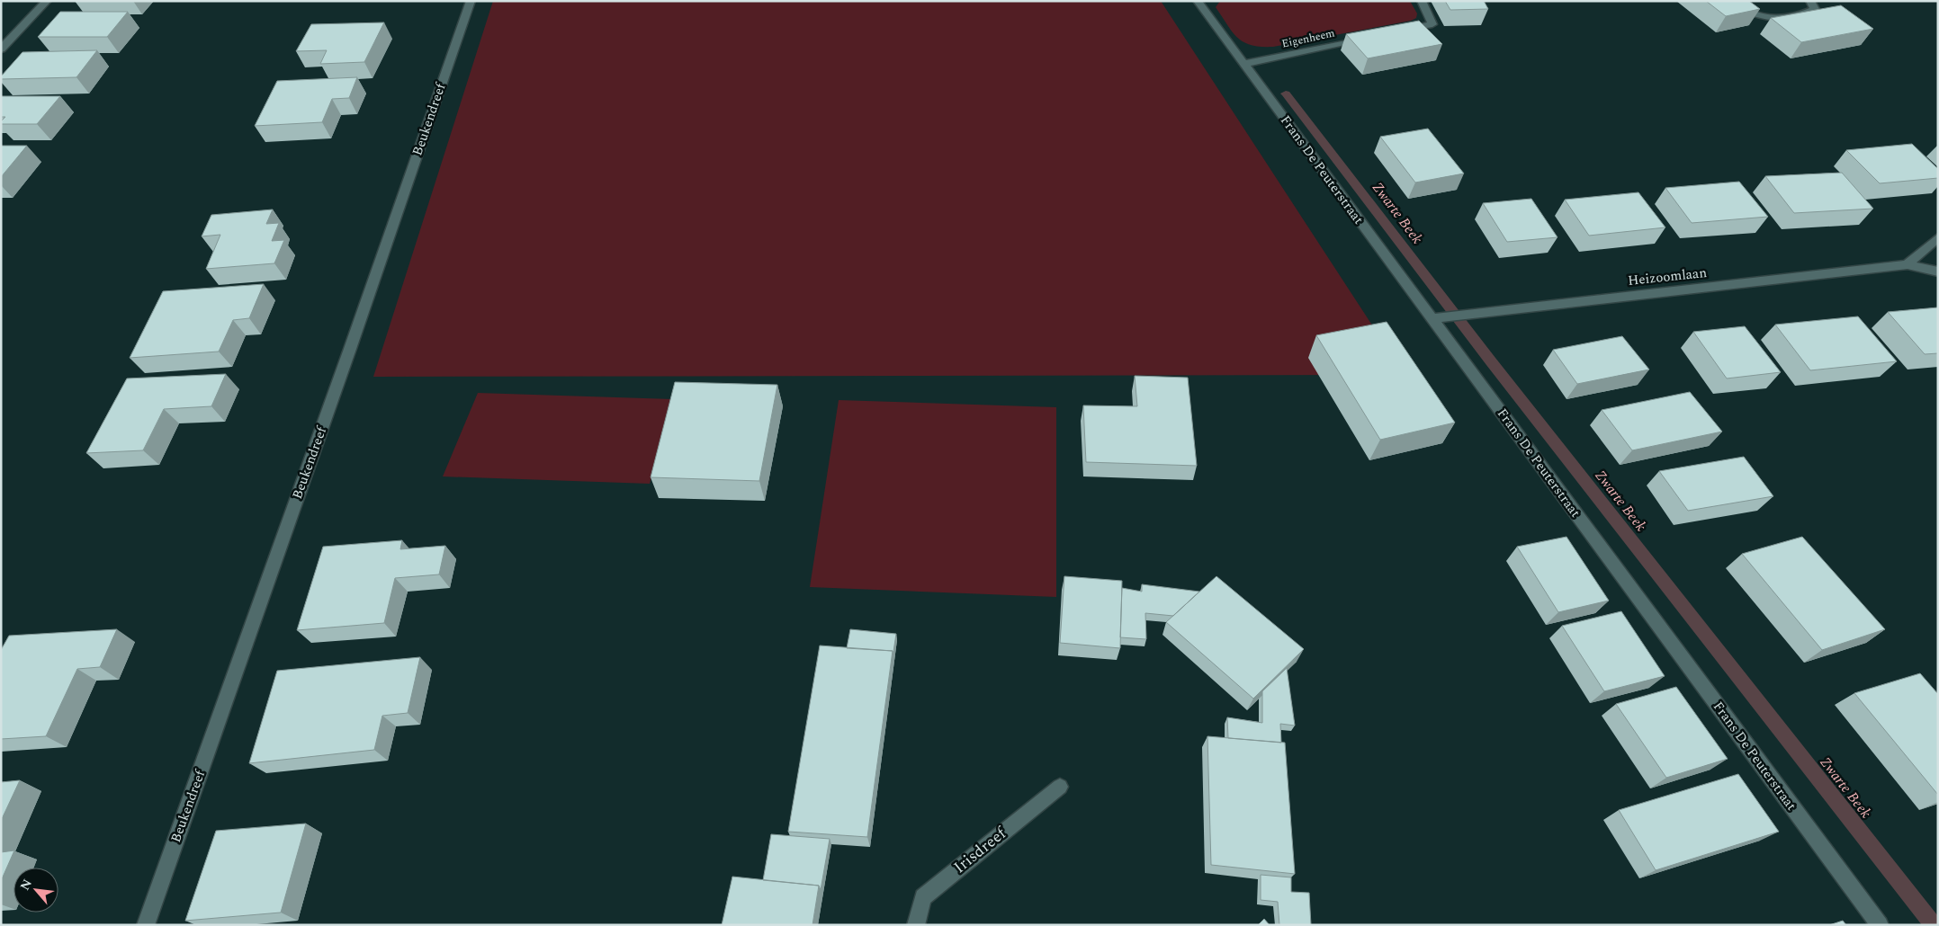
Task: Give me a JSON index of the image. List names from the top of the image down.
{
  "streets": {
    "street": [
      "Eigenheem",
      "Beukendreef",
      "Frans De Peuterstraat",
      "Heizoomlaan",
      "Irisdreef"
    ]
  },
  "crossings": [
    ["Eigenheem", "Frans De Peuterstraat"],
    ["Frans De Peuterstraat", "Heizoomlaan"]
  ],
  "water": ["Zwarte Beek"],
  "north": "top left"
}
